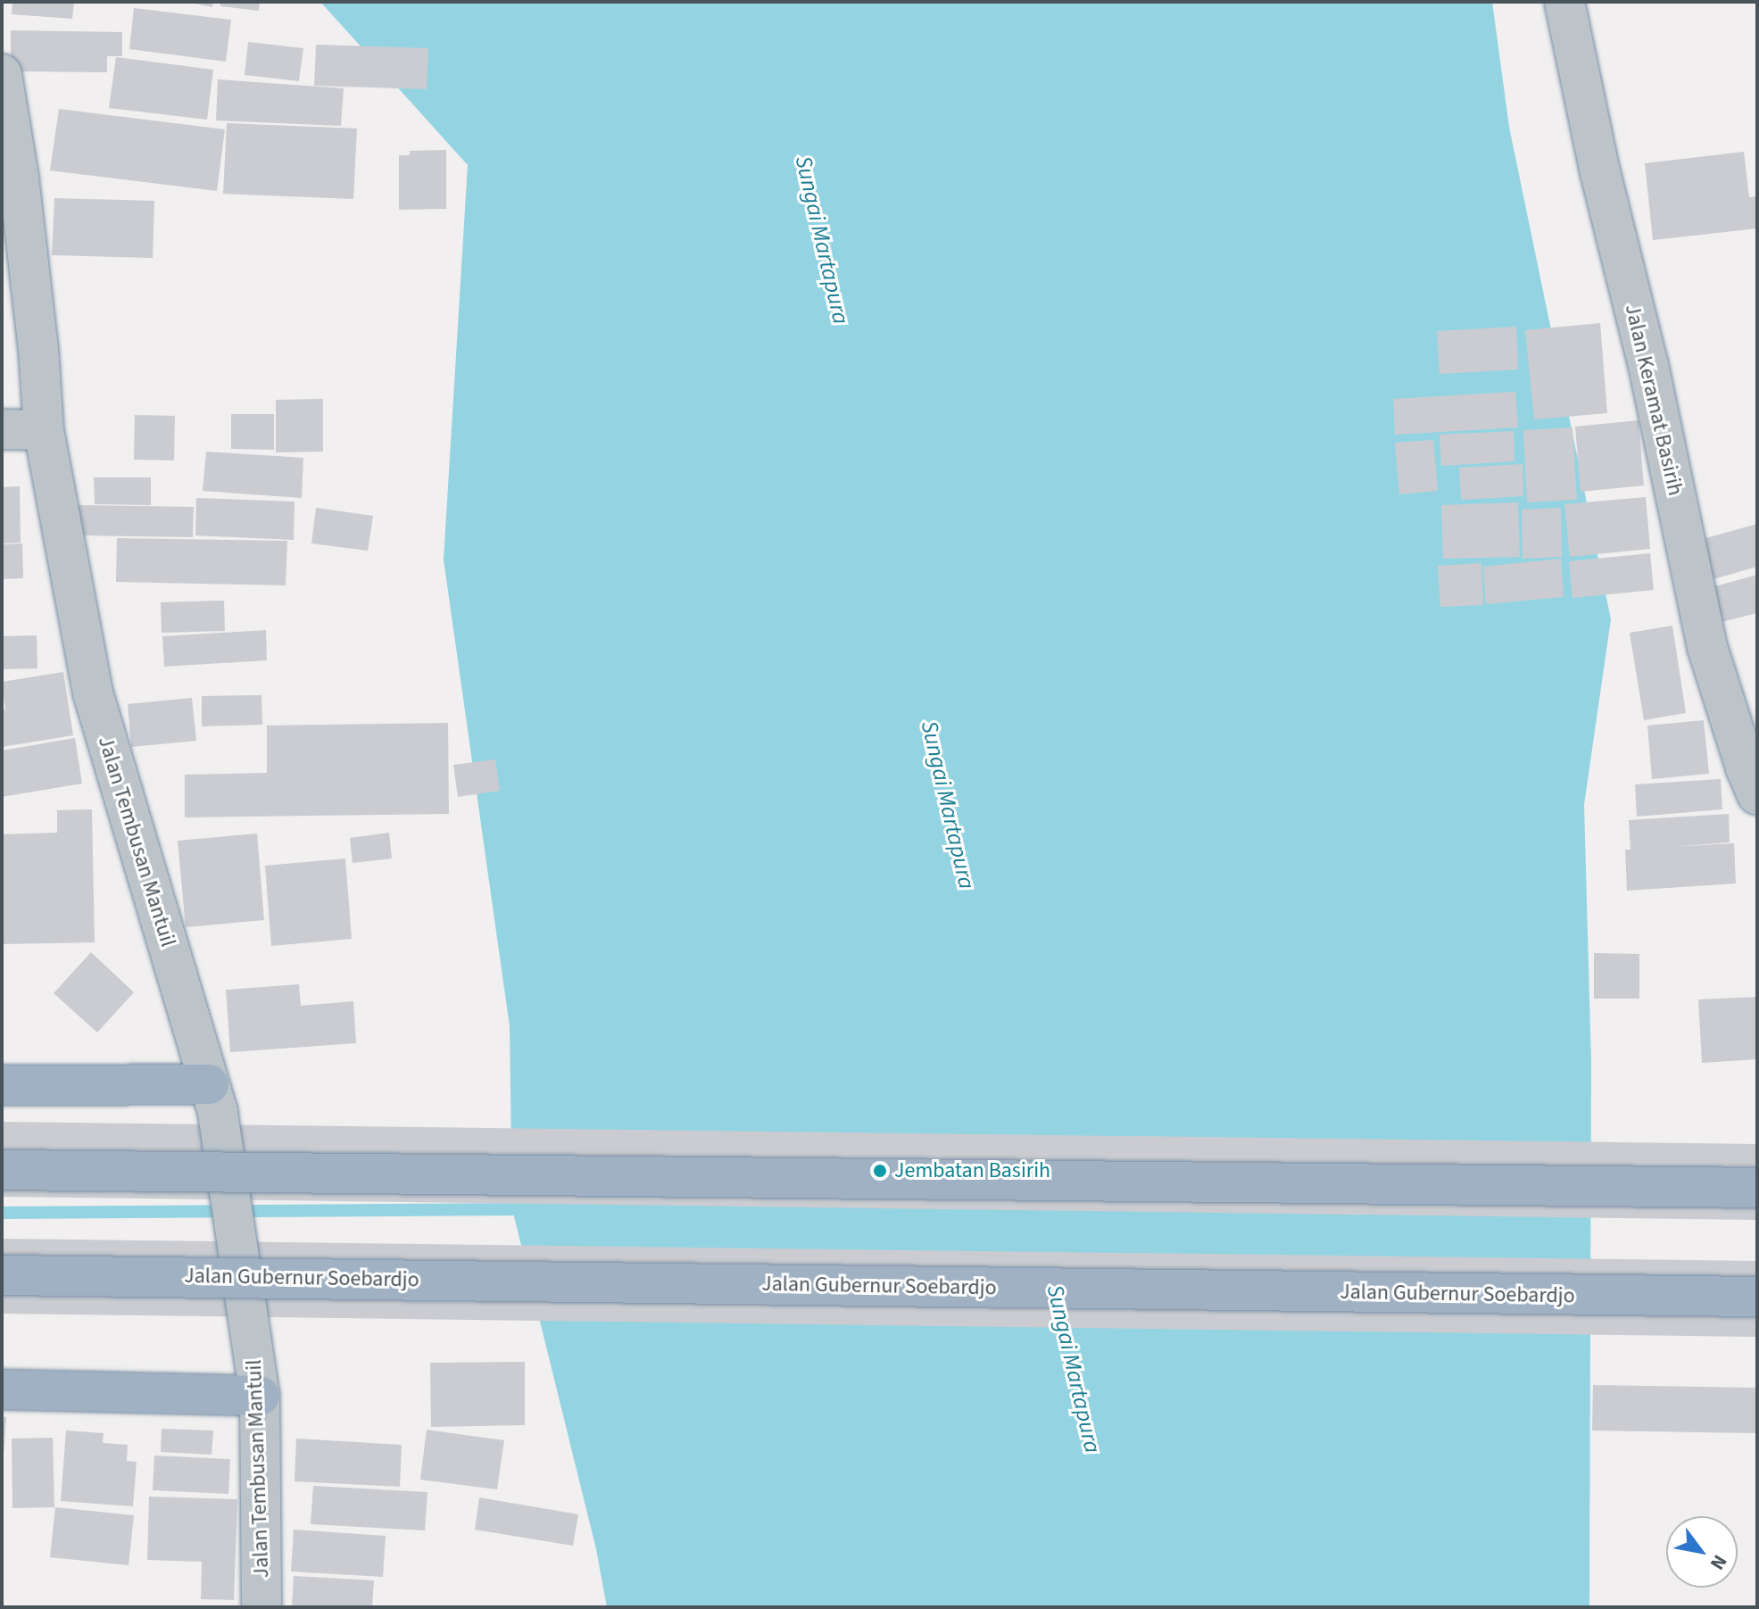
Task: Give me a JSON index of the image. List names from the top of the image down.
{
  "streets": {
    "highway": ["Jalan Gubernur Soebardjo"],
    "street": ["Jalan Keramat Basirih", "Jalan Tembusan Mantuil"]
  },
  "water": ["Sungai Martapura"],
  "places": ["Jembatan Basirih"],
  "north": "bottom right"
}
